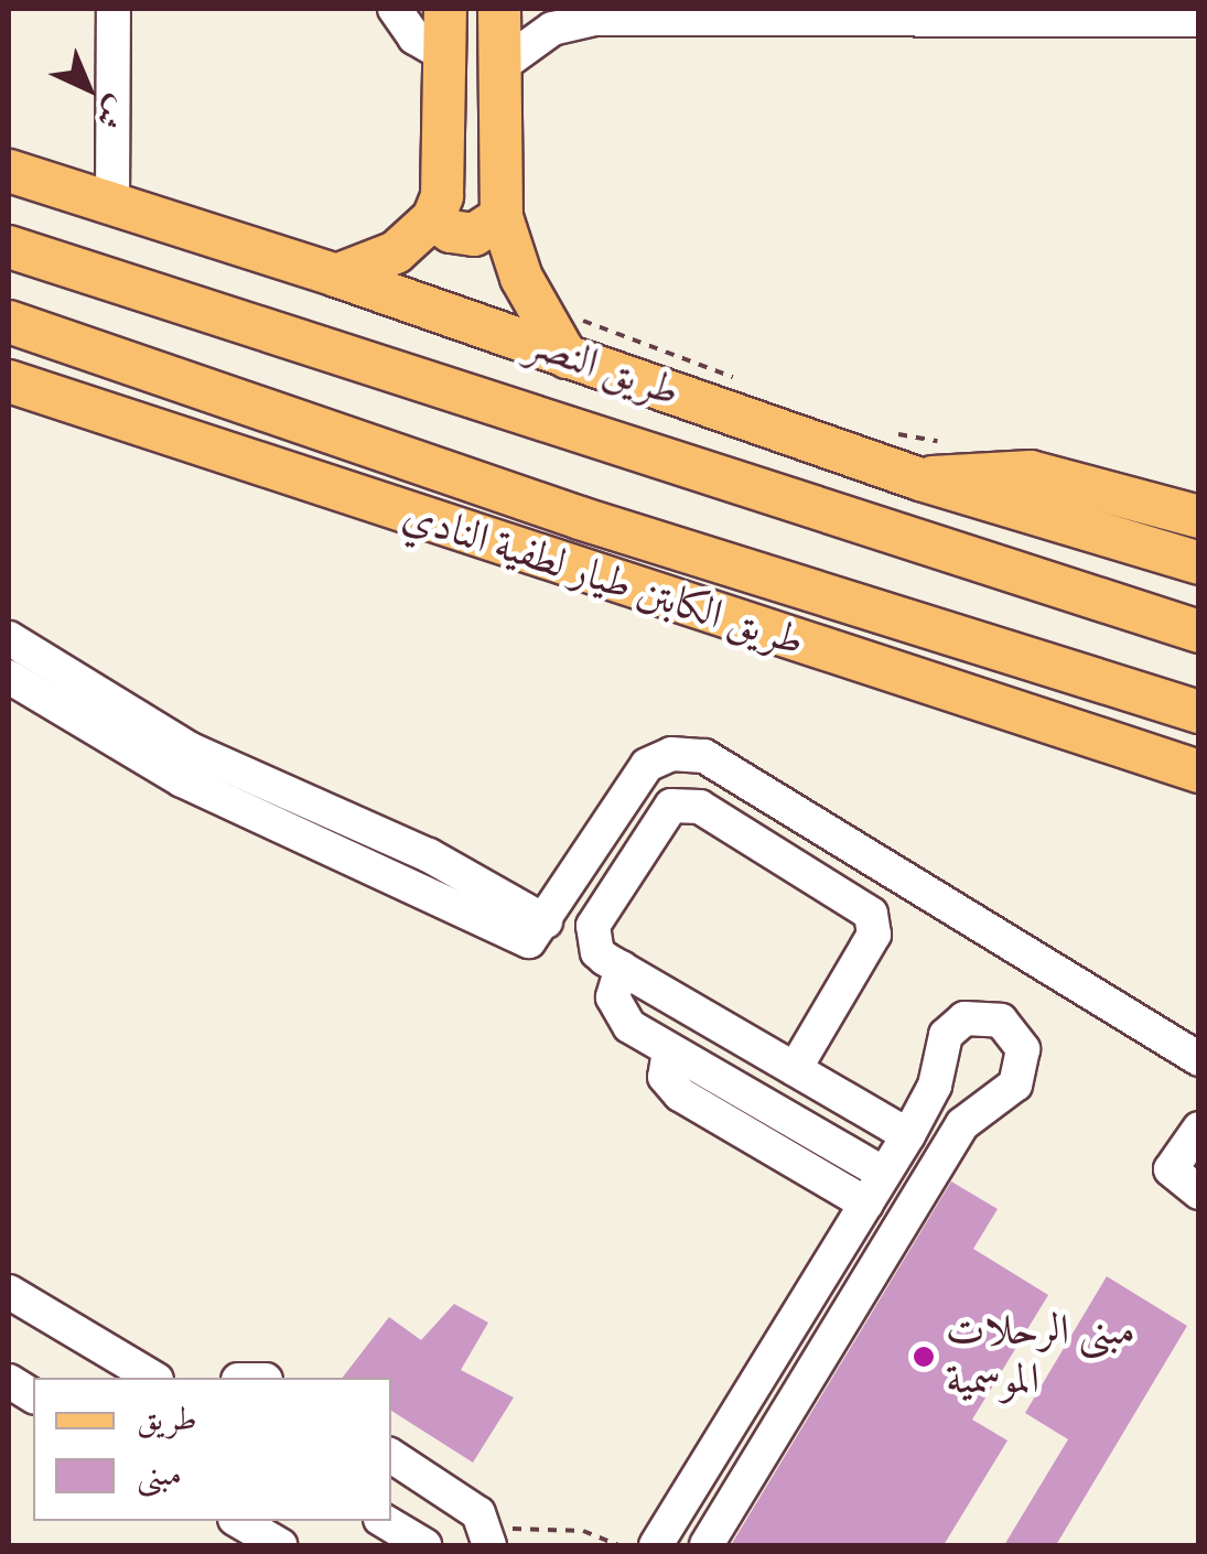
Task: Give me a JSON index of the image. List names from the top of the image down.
{
  "streets": {
    "main road": ["طريق النصر", "طريق الكابتن طيار لطفية النادي"]
  },
  "places": ["مبنى الرحلات الموسمية"],
  "legend": ["طريق", "مبنى"],
  "north": "bottom right"
}
